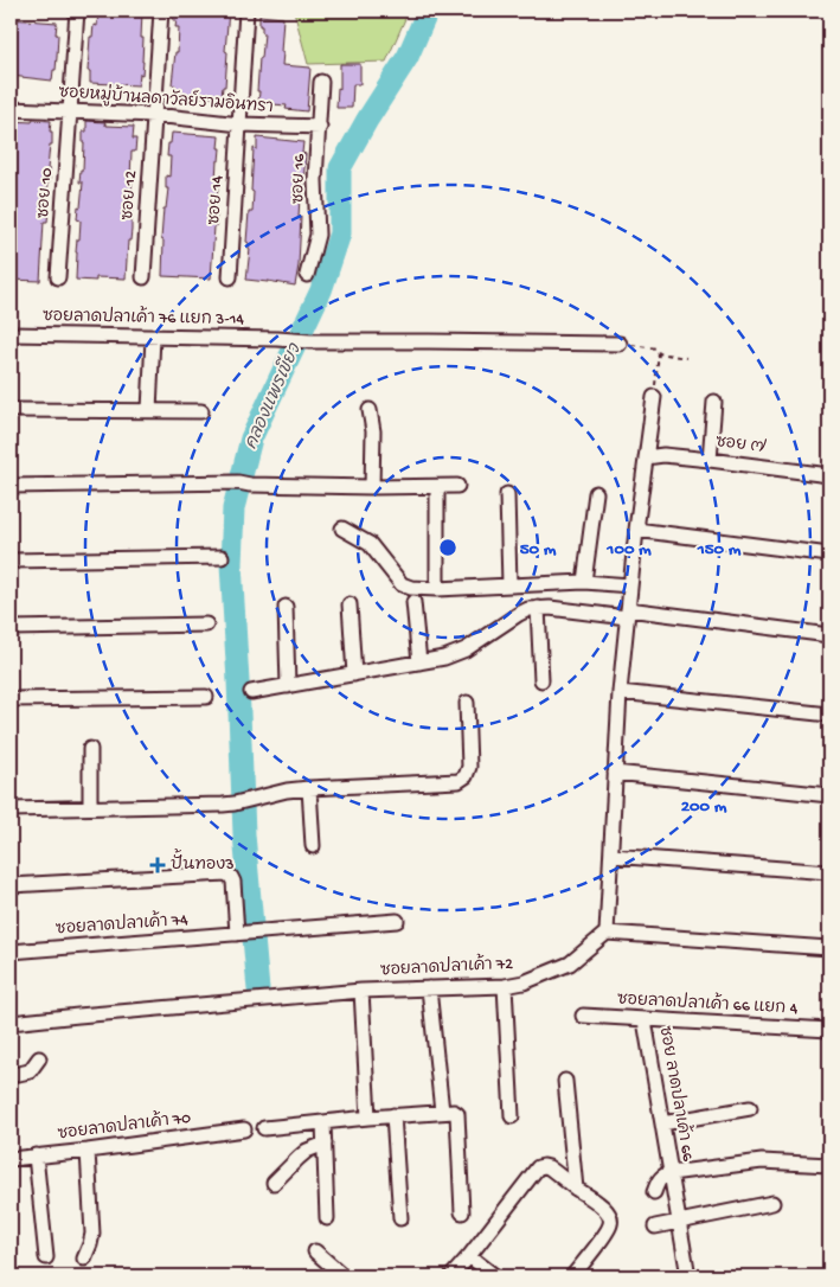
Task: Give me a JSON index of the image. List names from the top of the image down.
{
  "streets": {
    "street": [
      "ซอยหมู่บ้านลดาวัลย์รามอินทรา",
      "ซอย 16",
      "ซอย 10",
      "ซอย 12",
      "ซอย 14",
      "ซอยลาดปลาเค้า 76 แยก 3-14",
      "ซอย ๗",
      "ซอยลาดปลาเค้า 74",
      "ซอยลาดปลาเค้า 72",
      "ซอยลาดปลาเค้า 66 แยก 4",
      "ซอย ลาดปลาเค้า 66",
      "ซอยลาดปลาเค้า 70"
    ]
  },
  "crossings": [
    ["ซอยหมู่บ้านลดาวัลย์รามอินทรา", "ซอย 16"],
    ["ซอยหมู่บ้านลดาวัลย์รามอินทรา", "ซอย 10"],
    ["ซอยหมู่บ้านลดาวัลย์รามอินทรา", "ซอย 12"],
    ["ซอยหมู่บ้านลดาวัลย์รามอินทรา", "ซอย 14"],
    ["ซอยลาดปลาเค้า 66 แยก 4", "ซอย ลาดปลาเค้า 66"]
  ],
  "water": ["คลองแพรเขียว"],
  "places": {
    "health": ["ปั้นทอง3"]
  },
  "rings": [
    "50 m",
    "100 m",
    "150 m",
    "200 m"
  ]
}
